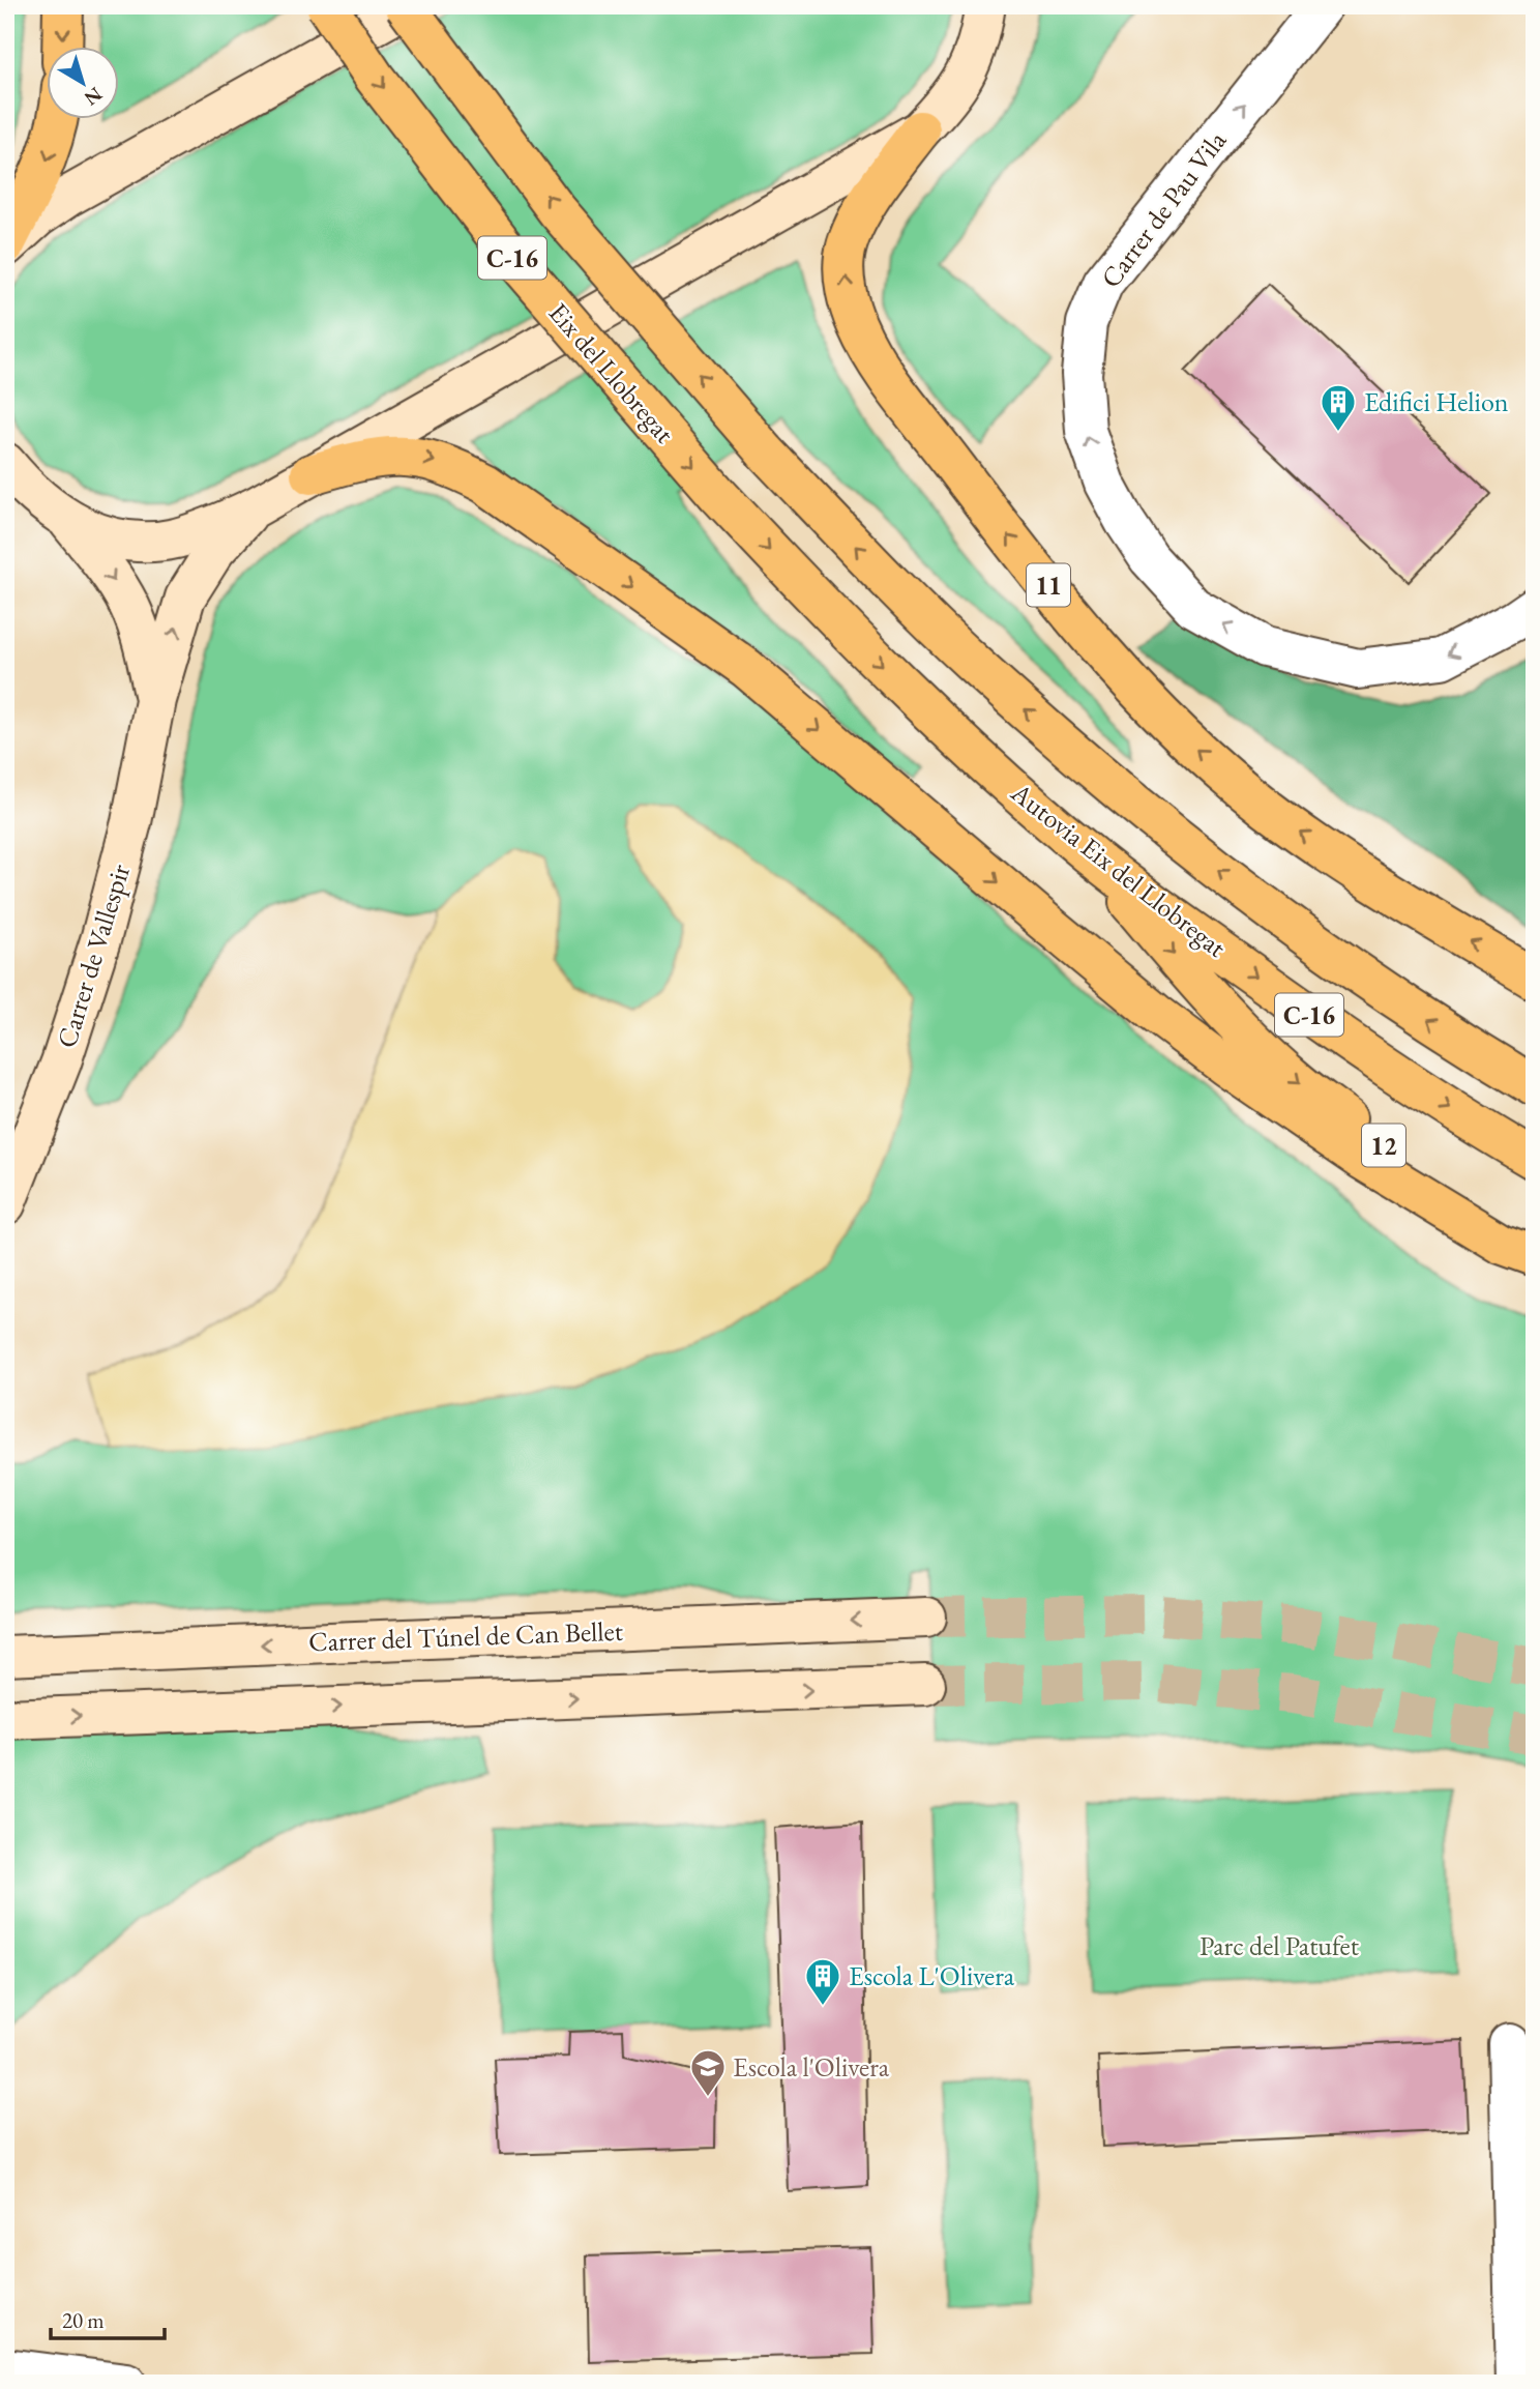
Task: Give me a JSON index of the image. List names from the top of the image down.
{
  "streets": {
    "highway": [
      "C-16",
      "Eix del Llobregat",
      "11",
      "Autovia Eix del Llobregat",
      "12"
    ],
    "main road": ["Carrer de Vallespir", "Carrer del Túnel de Can Bellet"],
    "street": ["Carrer de Pau Vila"]
  },
  "crossings": [
    ["Eix del Llobregat", "Autovia Eix del Llobregat"],
    ["Autovia Eix del Llobregat", "12"]
  ],
  "parks": ["Parc del Patufet"],
  "places": {
    "building": ["Edifici Helion", "Escola L'Olivera"],
    "school or university": ["Escola l'Olivera"]
  },
  "scale_bar": "20 m",
  "north": "bottom right"
}
